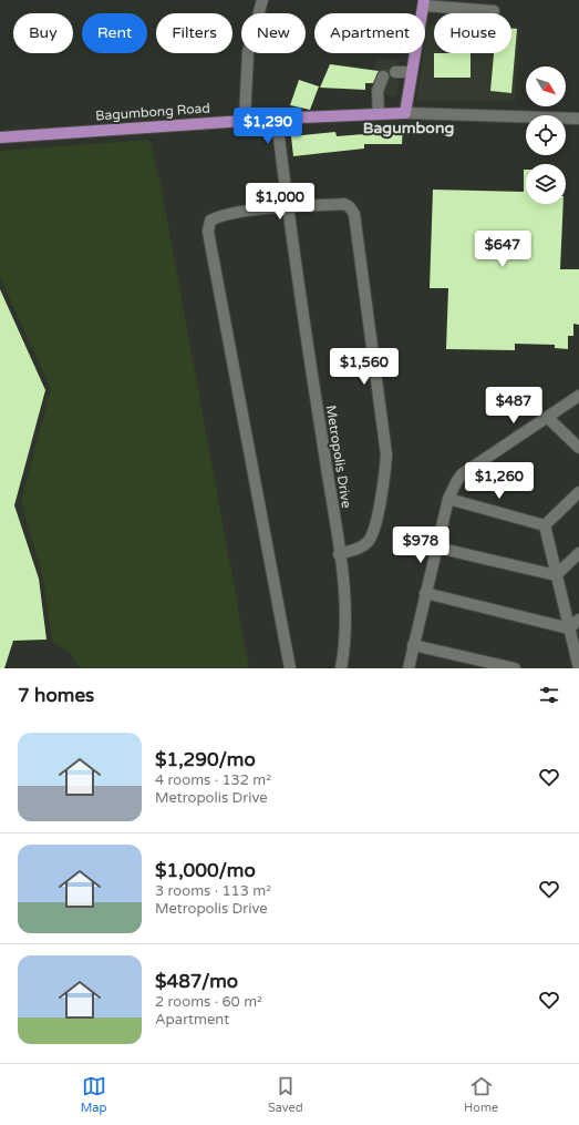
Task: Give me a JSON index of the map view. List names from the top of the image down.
{
  "streets": {
    "main road": ["Bagumbong Road"],
    "street": ["Metropolis Drive"]
  },
  "crossings": [
    ["Bagumbong Road", "Metropolis Drive"]
  ],
  "districts": ["Bagumbong"],
  "north": "bottom right",
  "page": {
    "chip": [
      "Buy",
      "Rent",
      "Filters",
      "New",
      "Apartment",
      "House"
    ],
    "price": [
      "$1,290",
      "$1,000",
      "$647",
      "$1,560",
      "$487",
      "$1,260",
      "$978"
    ],
    "heading": "7 homes",
    "list": [
      {
        "name": "$1,290/mo",
        "note": "4 rooms · 132 m² · Metropolis Drive"
      },
      {
        "name": "$1,000/mo",
        "note": "3 rooms · 113 m² · Metropolis Drive"
      },
      {
        "name": "$487/mo",
        "note": "2 rooms · 60 m² · Apartment"
      }
    ],
    "tabs": ["Map", "Saved", "Home"]
  }
}
